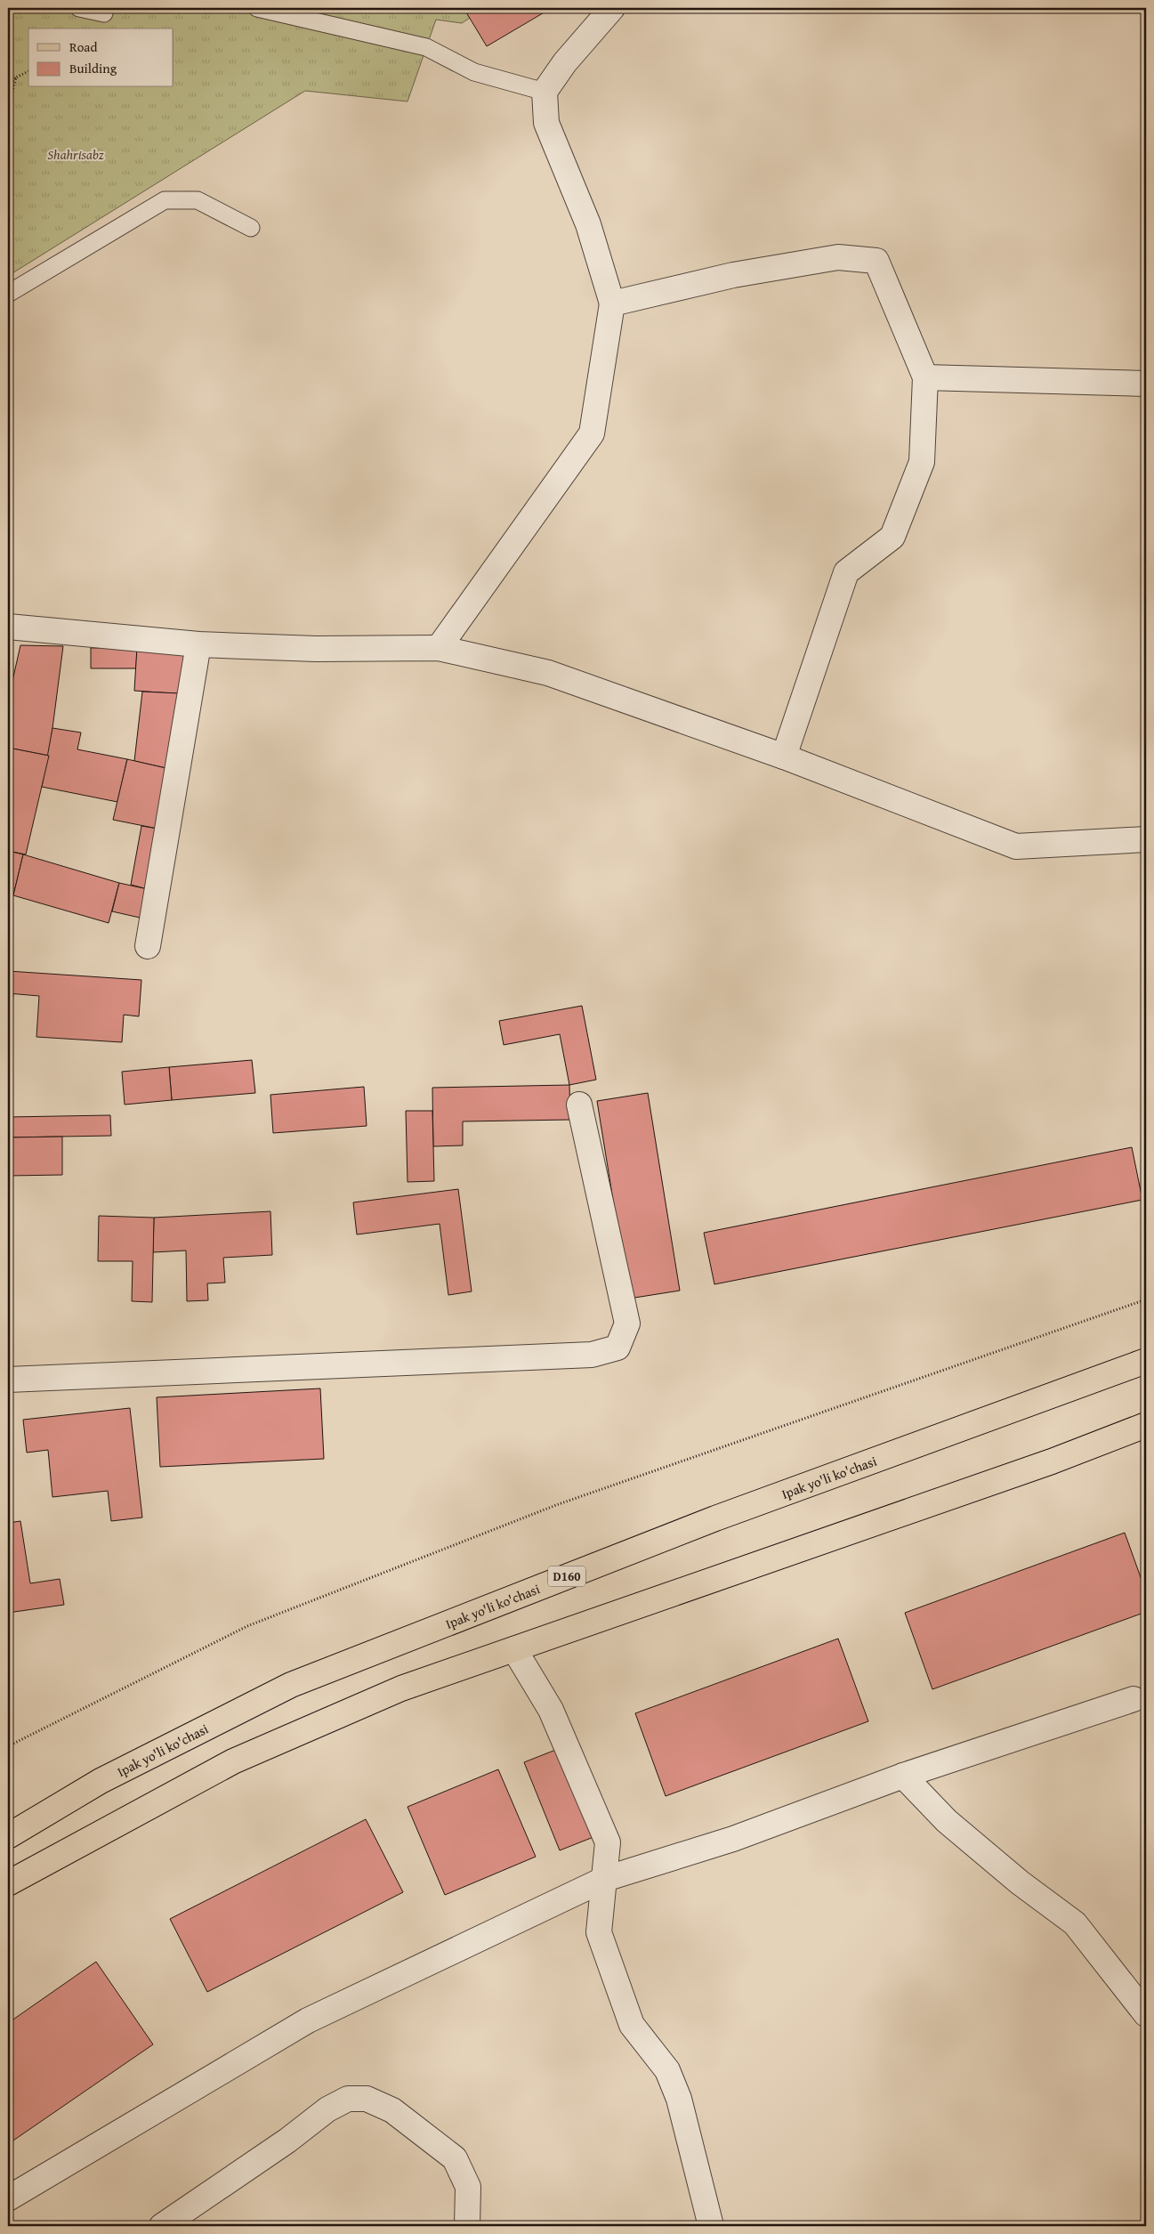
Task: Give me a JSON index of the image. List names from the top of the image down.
{
  "streets": {
    "main road": ["Ipak yo'li ko'chasi", "D160"]
  },
  "parks": ["Shahrisabz"],
  "legend": ["Road", "Building"]
}
